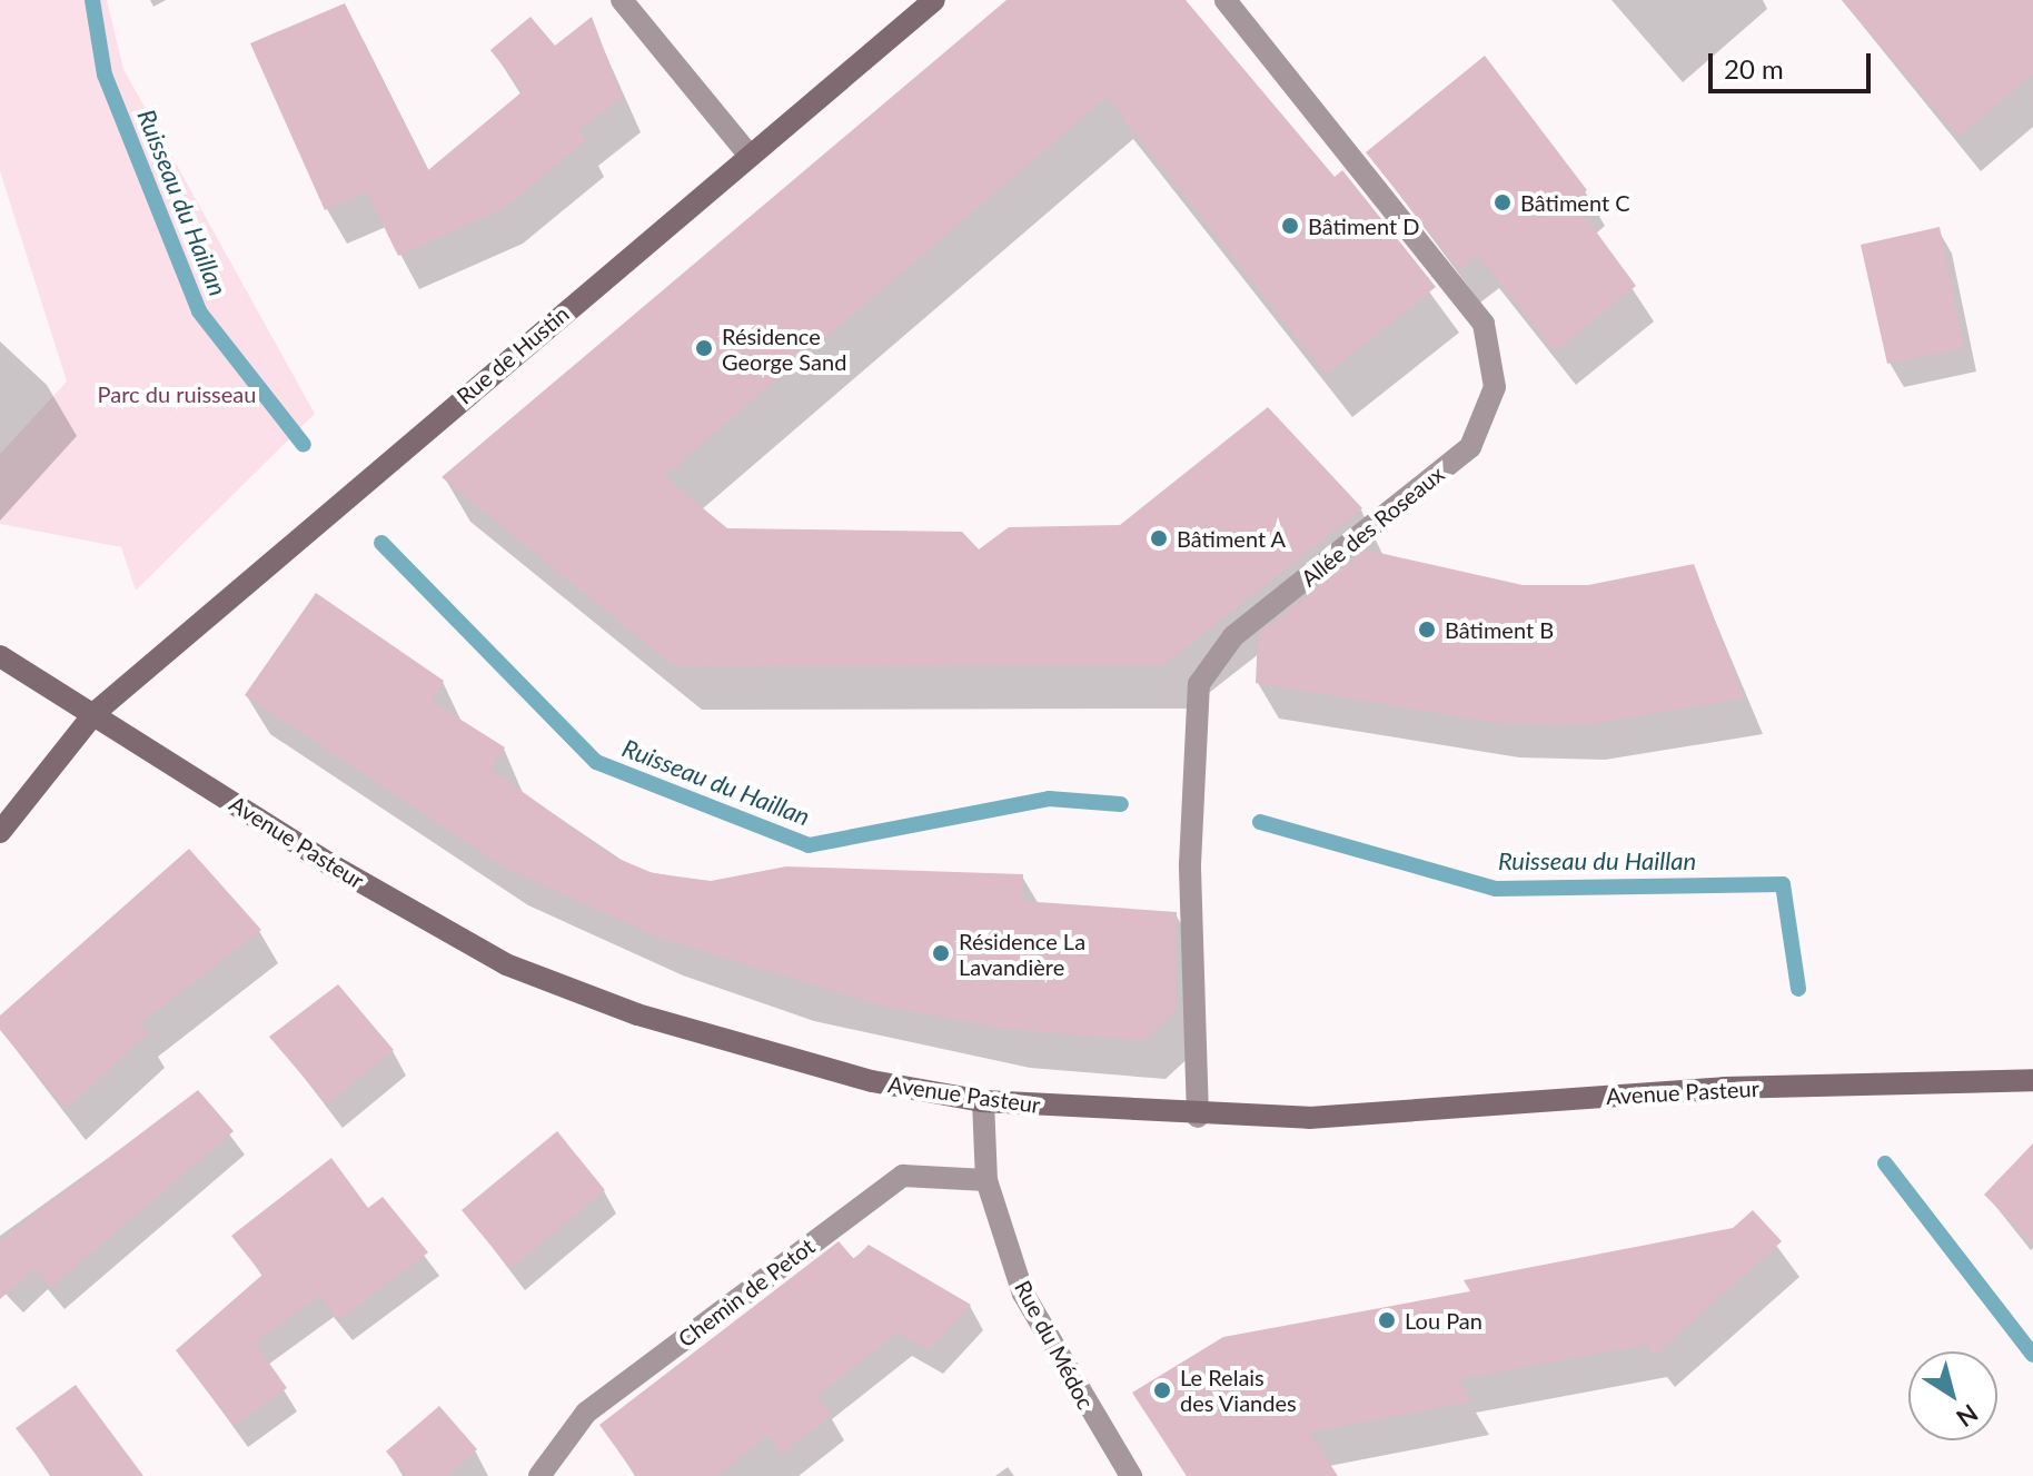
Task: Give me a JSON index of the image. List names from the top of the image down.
{
  "streets": {
    "main road": ["Rue de Hustin", "Avenue Pasteur"],
    "street": ["Allée des Roseaux", "Chemin de Petot", "Rue du Médoc"]
  },
  "crossings": [
    ["Rue de Hustin", "Avenue Pasteur"],
    ["Allée des Roseaux", "Avenue Pasteur"],
    ["Avenue Pasteur", "Rue du Médoc"],
    ["Chemin de Petot", "Rue du Médoc"]
  ],
  "water": ["Ruisseau du Haillan"],
  "parks": ["Parc du ruisseau"],
  "places": [
    "Bâtiment C",
    "Bâtiment D",
    "Résidence George Sand",
    "Bâtiment A",
    "Bâtiment B",
    "Résidence La Lavandière",
    "Lou Pan",
    "Le Relais des Viandes"
  ],
  "scale_bar": "20 m",
  "north": "bottom right"
}
